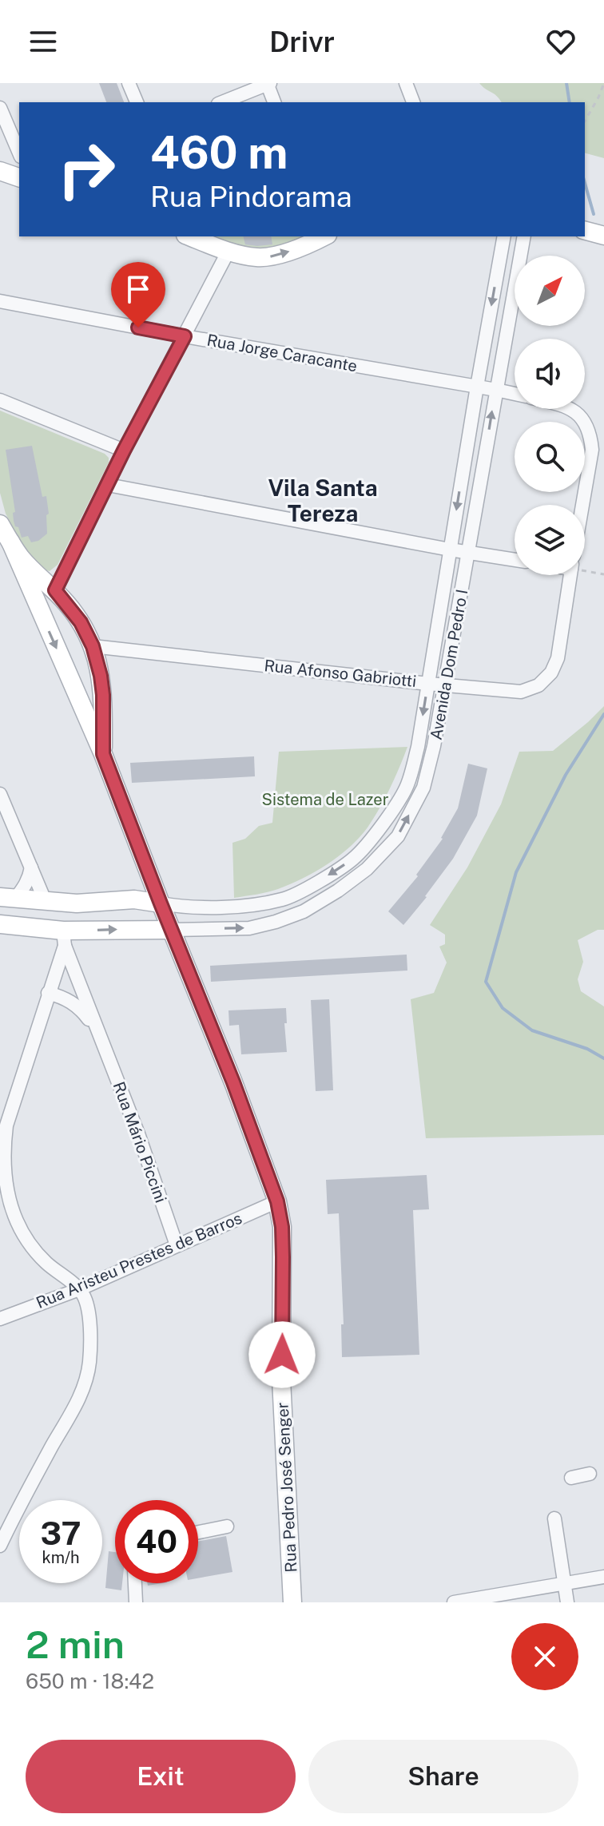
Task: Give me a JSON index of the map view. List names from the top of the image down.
{
  "streets": {
    "street": [
      "Rua Jorge Caracante",
      "Avenida Dom Pedro I",
      "Rua Afonso Gabriotti",
      "Rua Mário Piccini",
      "Rua Aristeu Prestes de Barros",
      "Rua Pedro José Senger"
    ]
  },
  "crossings": [
    ["Rua Jorge Caracante", "Avenida Dom Pedro I"],
    ["Avenida Dom Pedro I", "Rua Afonso Gabriotti"],
    ["Avenida Dom Pedro I", "Rua Pedro José Senger"],
    ["Rua Afonso Gabriotti", "Rua Pedro José Senger"],
    ["Rua Mário Piccini", "Rua Aristeu Prestes de Barros"],
    ["Rua Aristeu Prestes de Barros", "Rua Pedro José Senger"]
  ],
  "districts": ["Vila Santa Tereza"],
  "parks": ["Sistema de Lazer"],
  "north": "top right",
  "page": {
    "header": "Drivr",
    "turn": ["460 m", "Rua Pindorama"],
    "speed": "37 km/h",
    "limit": "40",
    "heading": ["2 min", "650 m · 18:42"],
    "buttons": ["Exit", "Share"]
  }
}
